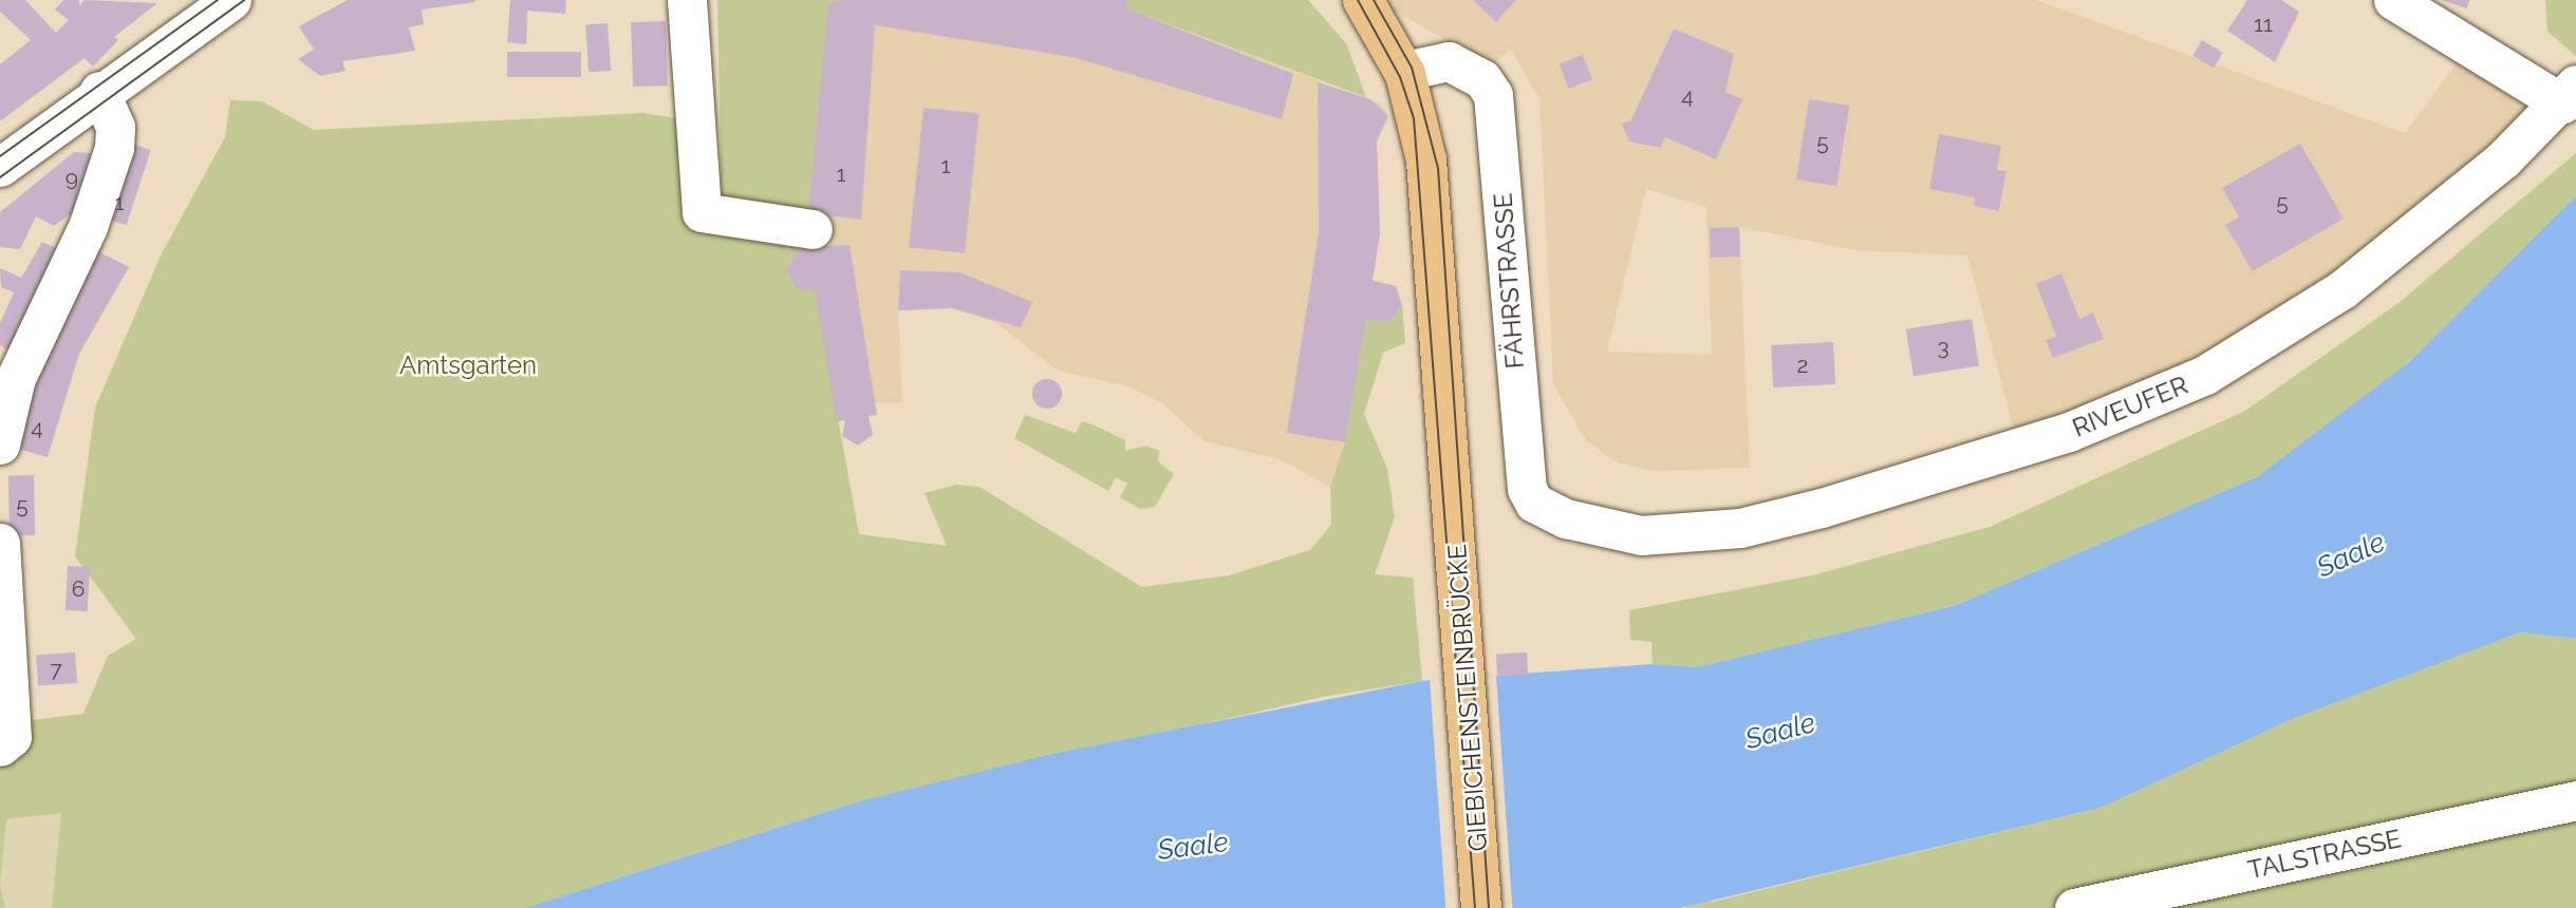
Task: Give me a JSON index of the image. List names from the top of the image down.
{
  "streets": {
    "main road": ["GIEBICHENSTEINBRÜCKE"],
    "street": ["FÄHRSTRASSE", "RIVEUFER", "TALSTRASSE"]
  },
  "crossings": [
    ["FÄHRSTRASSE", "RIVEUFER"],
    ["FÄHRSTRASSE", "GIEBICHENSTEINBRÜCKE"]
  ],
  "water": ["Saale"],
  "parks": ["Amtsgarten"],
  "house_numbers": [
    "11",
    "4",
    "5",
    "1",
    "1",
    "9",
    "1",
    "5",
    "3",
    "2",
    "4",
    "5",
    "6",
    "7"
  ]
}
